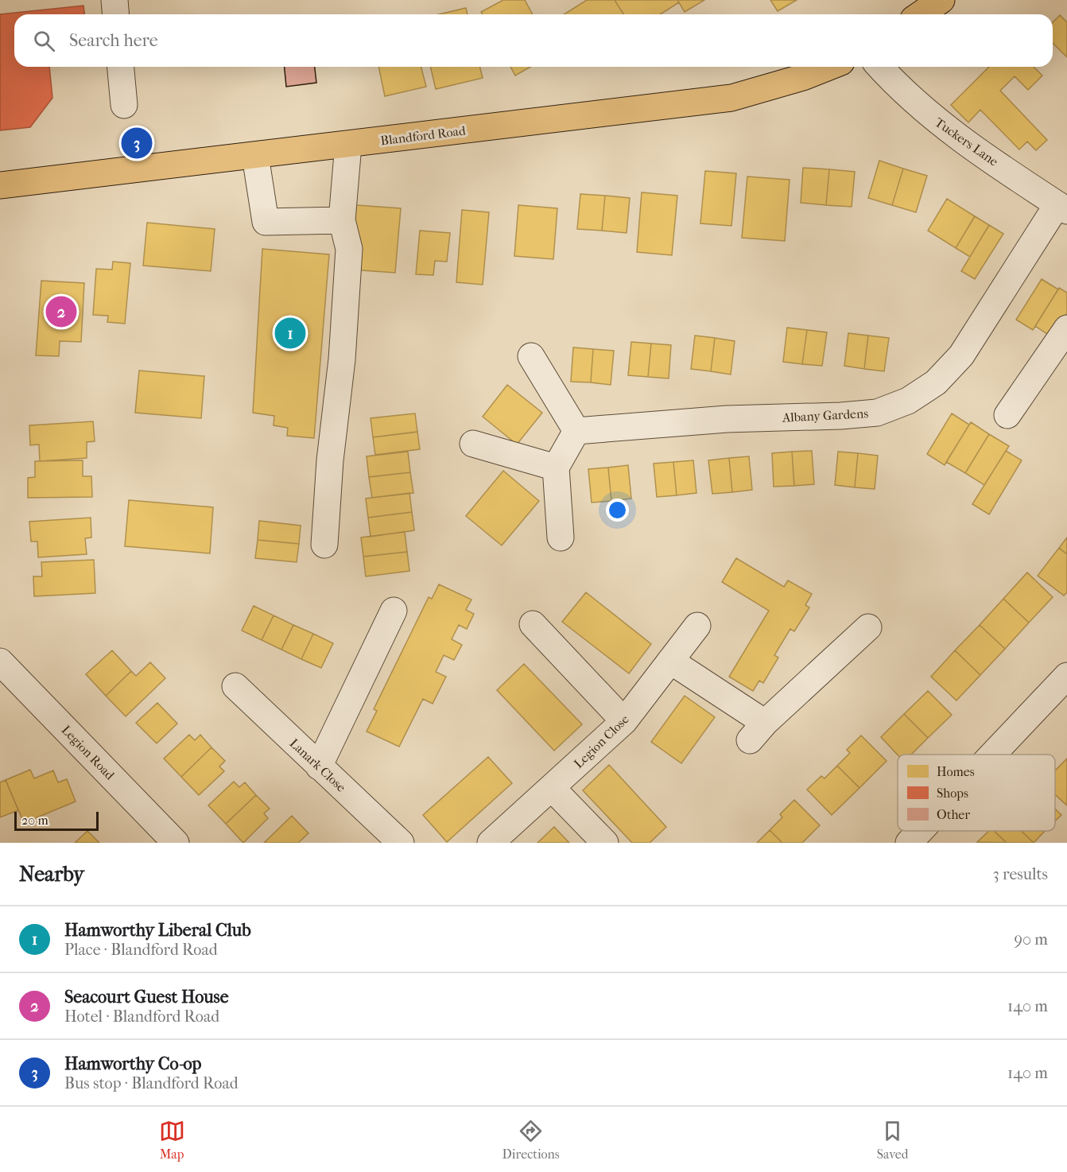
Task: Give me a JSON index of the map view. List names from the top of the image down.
{
  "streets": {
    "main road": ["Blandford Road"],
    "street": [
      "Tuckers Lane",
      "Albany Gardens",
      "Legion Close",
      "Legion Road",
      "Lanark Close"
    ]
  },
  "crossings": [
    ["Tuckers Lane", "Albany Gardens"]
  ],
  "legend": ["Homes", "Shops", "Other"],
  "scale_bar": "20 m",
  "page": {
    "search": "Search here",
    "pins": ["3", "2", "1"],
    "scale": "20 m",
    "heading": ["Nearby", "3 results"],
    "list": [
      {
        "mark": "1",
        "name": "Hamworthy Liberal Club",
        "note": "Place · Blandford Road",
        "value": "90 m"
      },
      {
        "mark": "2",
        "name": "Seacourt Guest House",
        "note": "Hotel · Blandford Road",
        "value": "140 m"
      },
      {
        "mark": "3",
        "name": "Hamworthy Co-op",
        "note": "Bus stop · Blandford Road",
        "value": "140 m"
      }
    ],
    "nav": ["Map", "Directions", "Saved"]
  }
}
